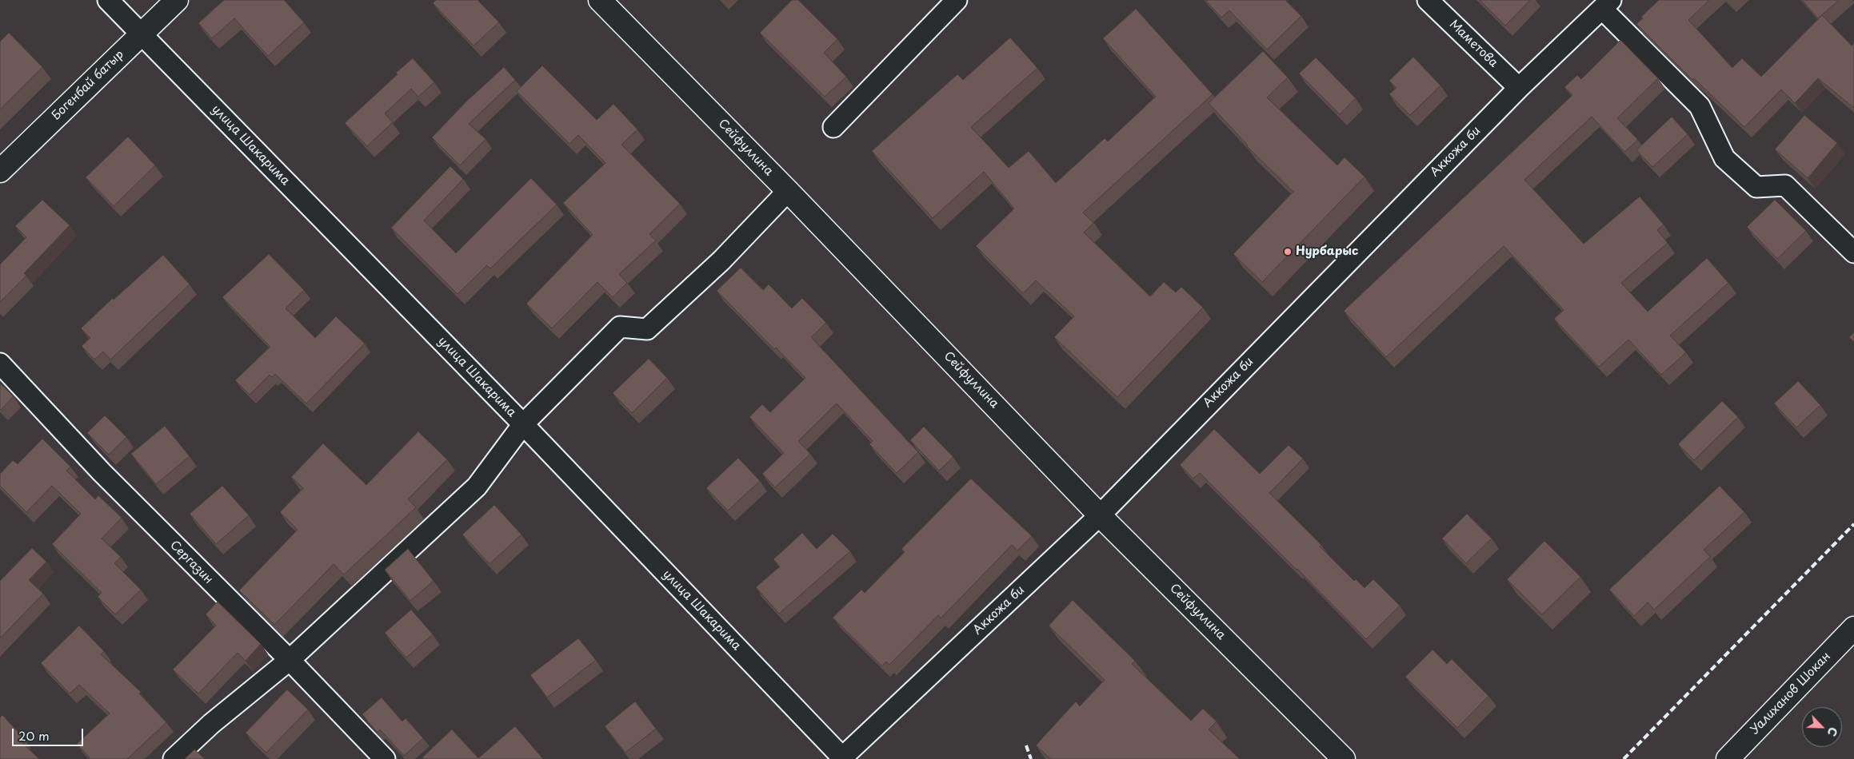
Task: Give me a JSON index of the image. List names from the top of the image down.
{
  "streets": {
    "main road": ["Богенбай батыр", "Сейфуллина", "Уалиханов Шокан"],
    "street": [
      "Маметова",
      "улица Шакарима",
      "Аккожа би",
      "Сергазин"
    ]
  },
  "crossings": [
    ["Маметова", "Аккожа би"],
    ["Богенбай батыр", "улица Шакарима"],
    ["улица Шакарима", "Аккожа би"],
    ["Сейфуллина", "Аккожа би"]
  ],
  "places": ["Нурбарыс"],
  "scale_bar": "20 m",
  "north": "bottom right"
}
